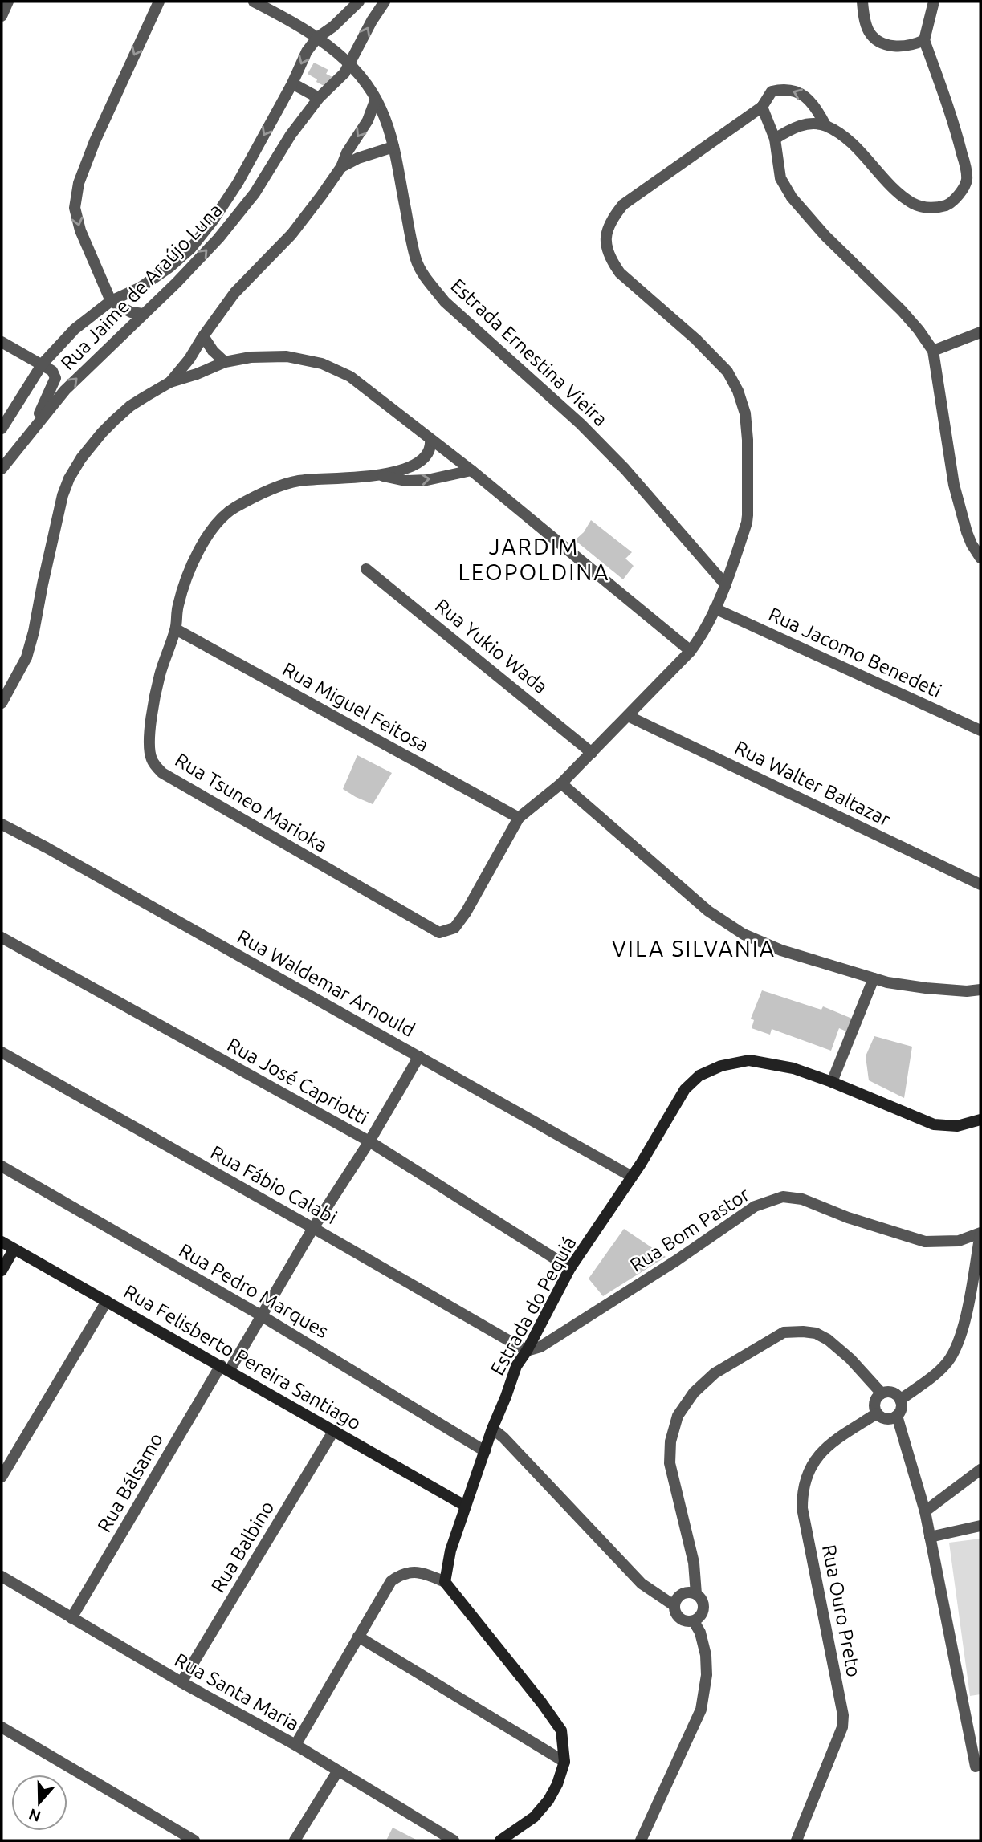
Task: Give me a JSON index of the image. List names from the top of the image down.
{
  "streets": {
    "main road": ["Estrada do Pequiá", "Rua Felisberto Pereira Santiago"],
    "street": [
      "Rua Jaime de Araújo Luna",
      "Estrada Ernestina Vieira",
      "Rua Yukio Wada",
      "Rua Jacomo Benedeti",
      "Rua Miguel Feitosa",
      "Rua Walter Baltazar",
      "Rua Tsuneo Marioka",
      "Rua Waldemar Arnould",
      "Rua José Capriotti",
      "Rua Fábio Calabi",
      "Rua Bom Pastor",
      "Rua Pedro Marques",
      "Rua Bálsamo",
      "Rua Balbino",
      "Rua Ouro Preto",
      "Rua Santa Maria"
    ]
  },
  "crossings": [
    ["Rua Jaime de Araújo Luna", "Estrada Ernestina Vieira"],
    ["Rua Miguel Feitosa", "Rua Tsuneo Marioka"],
    ["Rua Waldemar Arnould", "Estrada do Pequiá"],
    ["Rua Waldemar Arnould", "Rua Bálsamo"],
    ["Rua José Capriotti", "Estrada do Pequiá"],
    ["Rua José Capriotti", "Rua Bálsamo"],
    ["Rua Fábio Calabi", "Rua Bom Pastor"],
    ["Rua Fábio Calabi", "Estrada do Pequiá"],
    ["Rua Fábio Calabi", "Rua Bálsamo"],
    ["Rua Bom Pastor", "Estrada do Pequiá"],
    ["Rua Pedro Marques", "Estrada do Pequiá"],
    ["Rua Pedro Marques", "Rua Bálsamo"],
    ["Estrada do Pequiá", "Rua Felisberto Pereira Santiago"],
    ["Rua Felisberto Pereira Santiago", "Rua Bálsamo"],
    ["Rua Felisberto Pereira Santiago", "Rua Balbino"],
    ["Rua Bálsamo", "Rua Santa Maria"],
    ["Rua Balbino", "Rua Santa Maria"]
  ],
  "districts": ["JARDIM LEOPOLDINA", "VILA SILVANIA"],
  "north": "bottom"
}
